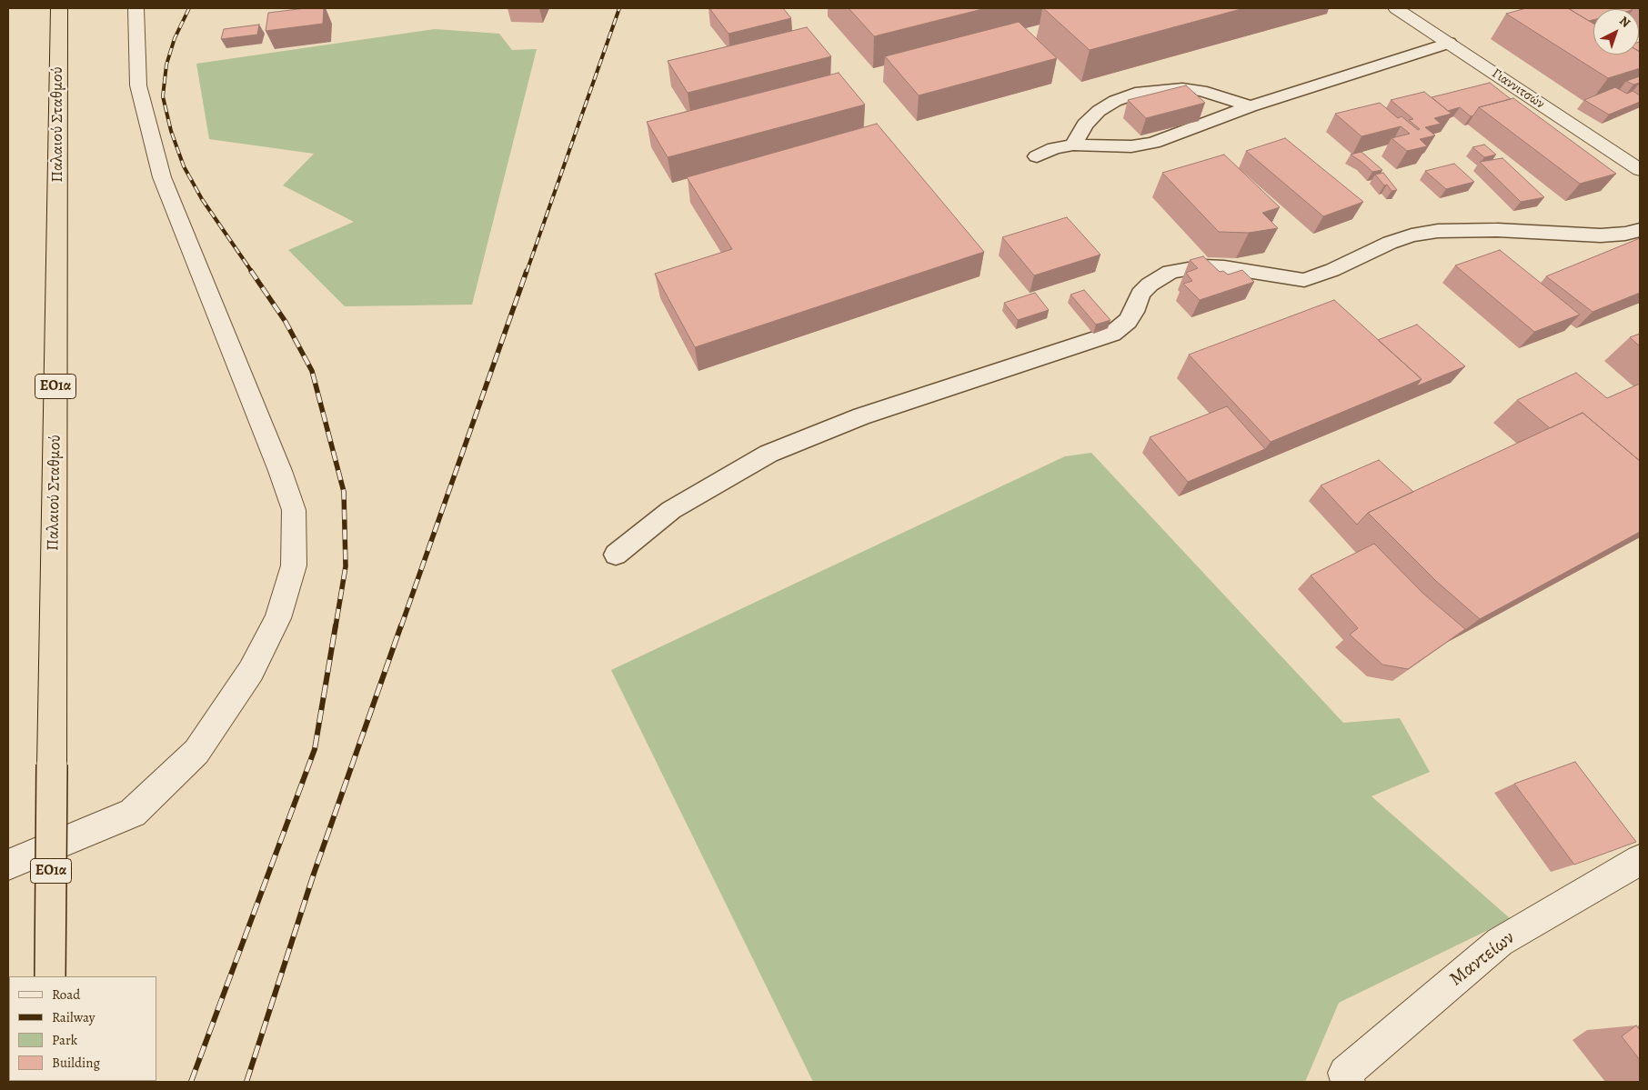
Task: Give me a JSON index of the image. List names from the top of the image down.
{
  "streets": {
    "highway": ["Παλαιού Σταθμού", "ΕΟ1α"],
    "street": ["Γιαννιτσών", "Μαντείων"]
  },
  "legend": [
    "Road",
    "Railway",
    "Park",
    "Building"
  ],
  "north": "top right"
}
